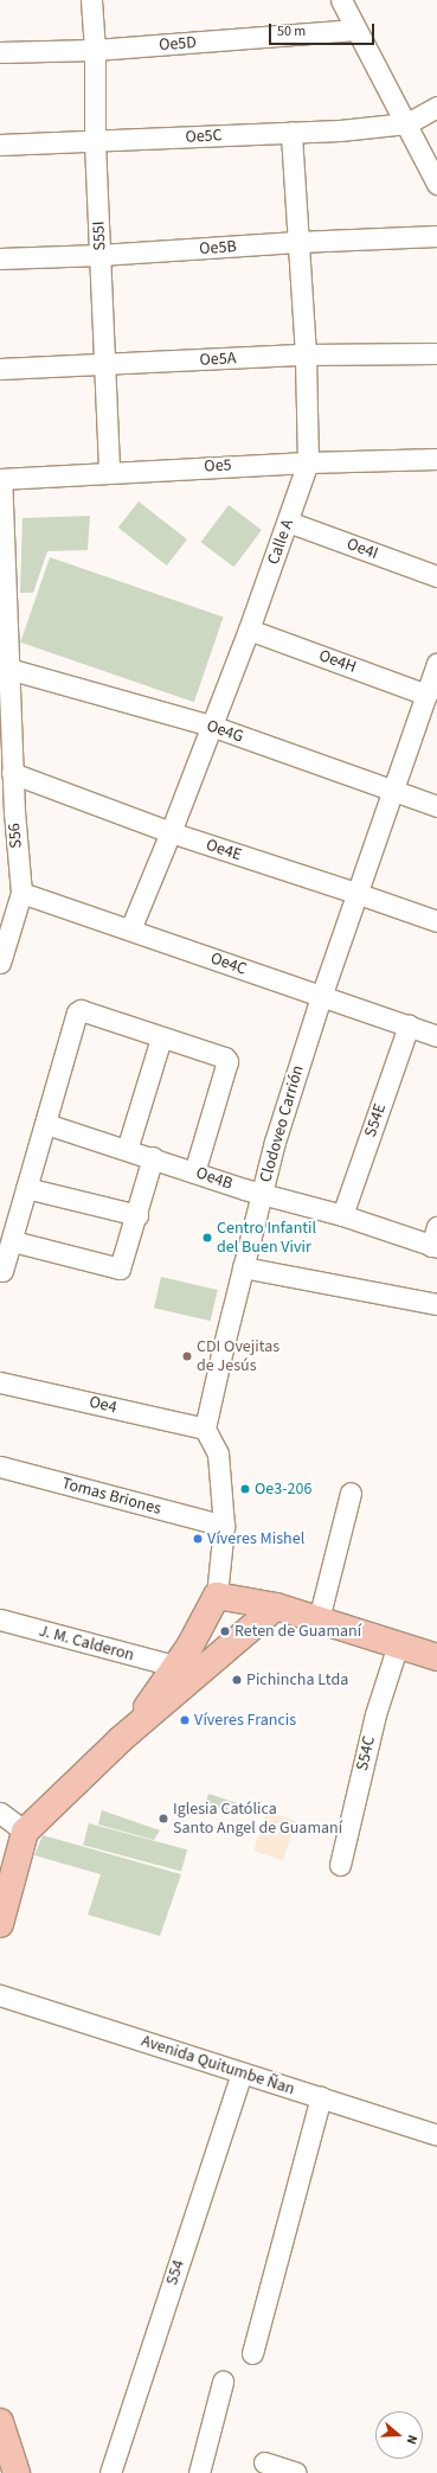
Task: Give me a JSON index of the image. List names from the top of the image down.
{
  "streets": {
    "street": [
      "Oe5D",
      "Oe5C",
      "S55I",
      "Oe5B",
      "Oe5A",
      "Oe5",
      "Calle A",
      "Oe4I",
      "Oe4H",
      "Oe4G",
      "S56",
      "Oe4E",
      "Oe4C",
      "S54E",
      "Clodoveo Carrión",
      "Oe4B",
      "Oe4",
      "Tomas Briones",
      "J. M. Calderon",
      "S54C",
      "Avenida Quitumbe Ñan",
      "S54"
    ]
  },
  "crossings": [
    ["Oe5D", "S55I"],
    ["Oe5C", "S55I"],
    ["Oe5C", "Calle A"],
    ["S55I", "Oe5B"],
    ["S55I", "Oe5A"],
    ["S55I", "Oe5"],
    ["Oe5B", "Calle A"],
    ["Oe5A", "Calle A"],
    ["Oe5", "Calle A"],
    ["Oe5", "S56"],
    ["Calle A", "Oe4I"],
    ["Calle A", "Oe4H"],
    ["Calle A", "Oe4G"],
    ["Calle A", "Oe4E"],
    ["Calle A", "Oe4C"],
    ["Oe4H", "Clodoveo Carrión"],
    ["Oe4G", "S56"],
    ["Oe4G", "Clodoveo Carrión"],
    ["S56", "Oe4E"],
    ["S56", "Oe4C"],
    ["Oe4E", "Clodoveo Carrión"],
    ["Oe4C", "S54E"],
    ["Oe4C", "Clodoveo Carrión"],
    ["S54E", "Oe4B"],
    ["Clodoveo Carrión", "Oe4B"],
    ["Clodoveo Carrión", "Oe4"],
    ["Avenida Quitumbe Ñan", "S54"]
  ],
  "places": [
    "Centro Infantil del Buen Vivir",
    "CDI Ovejitas de Jesús",
    "Oe3-206",
    "Víveres Mishel",
    "Reten de Guamaní",
    "Pichincha Ltda",
    "Víveres Francis",
    "Iglesia Católica Santo Angel de Guamaní"
  ],
  "scale_bar": "50 m",
  "north": "right"
}
